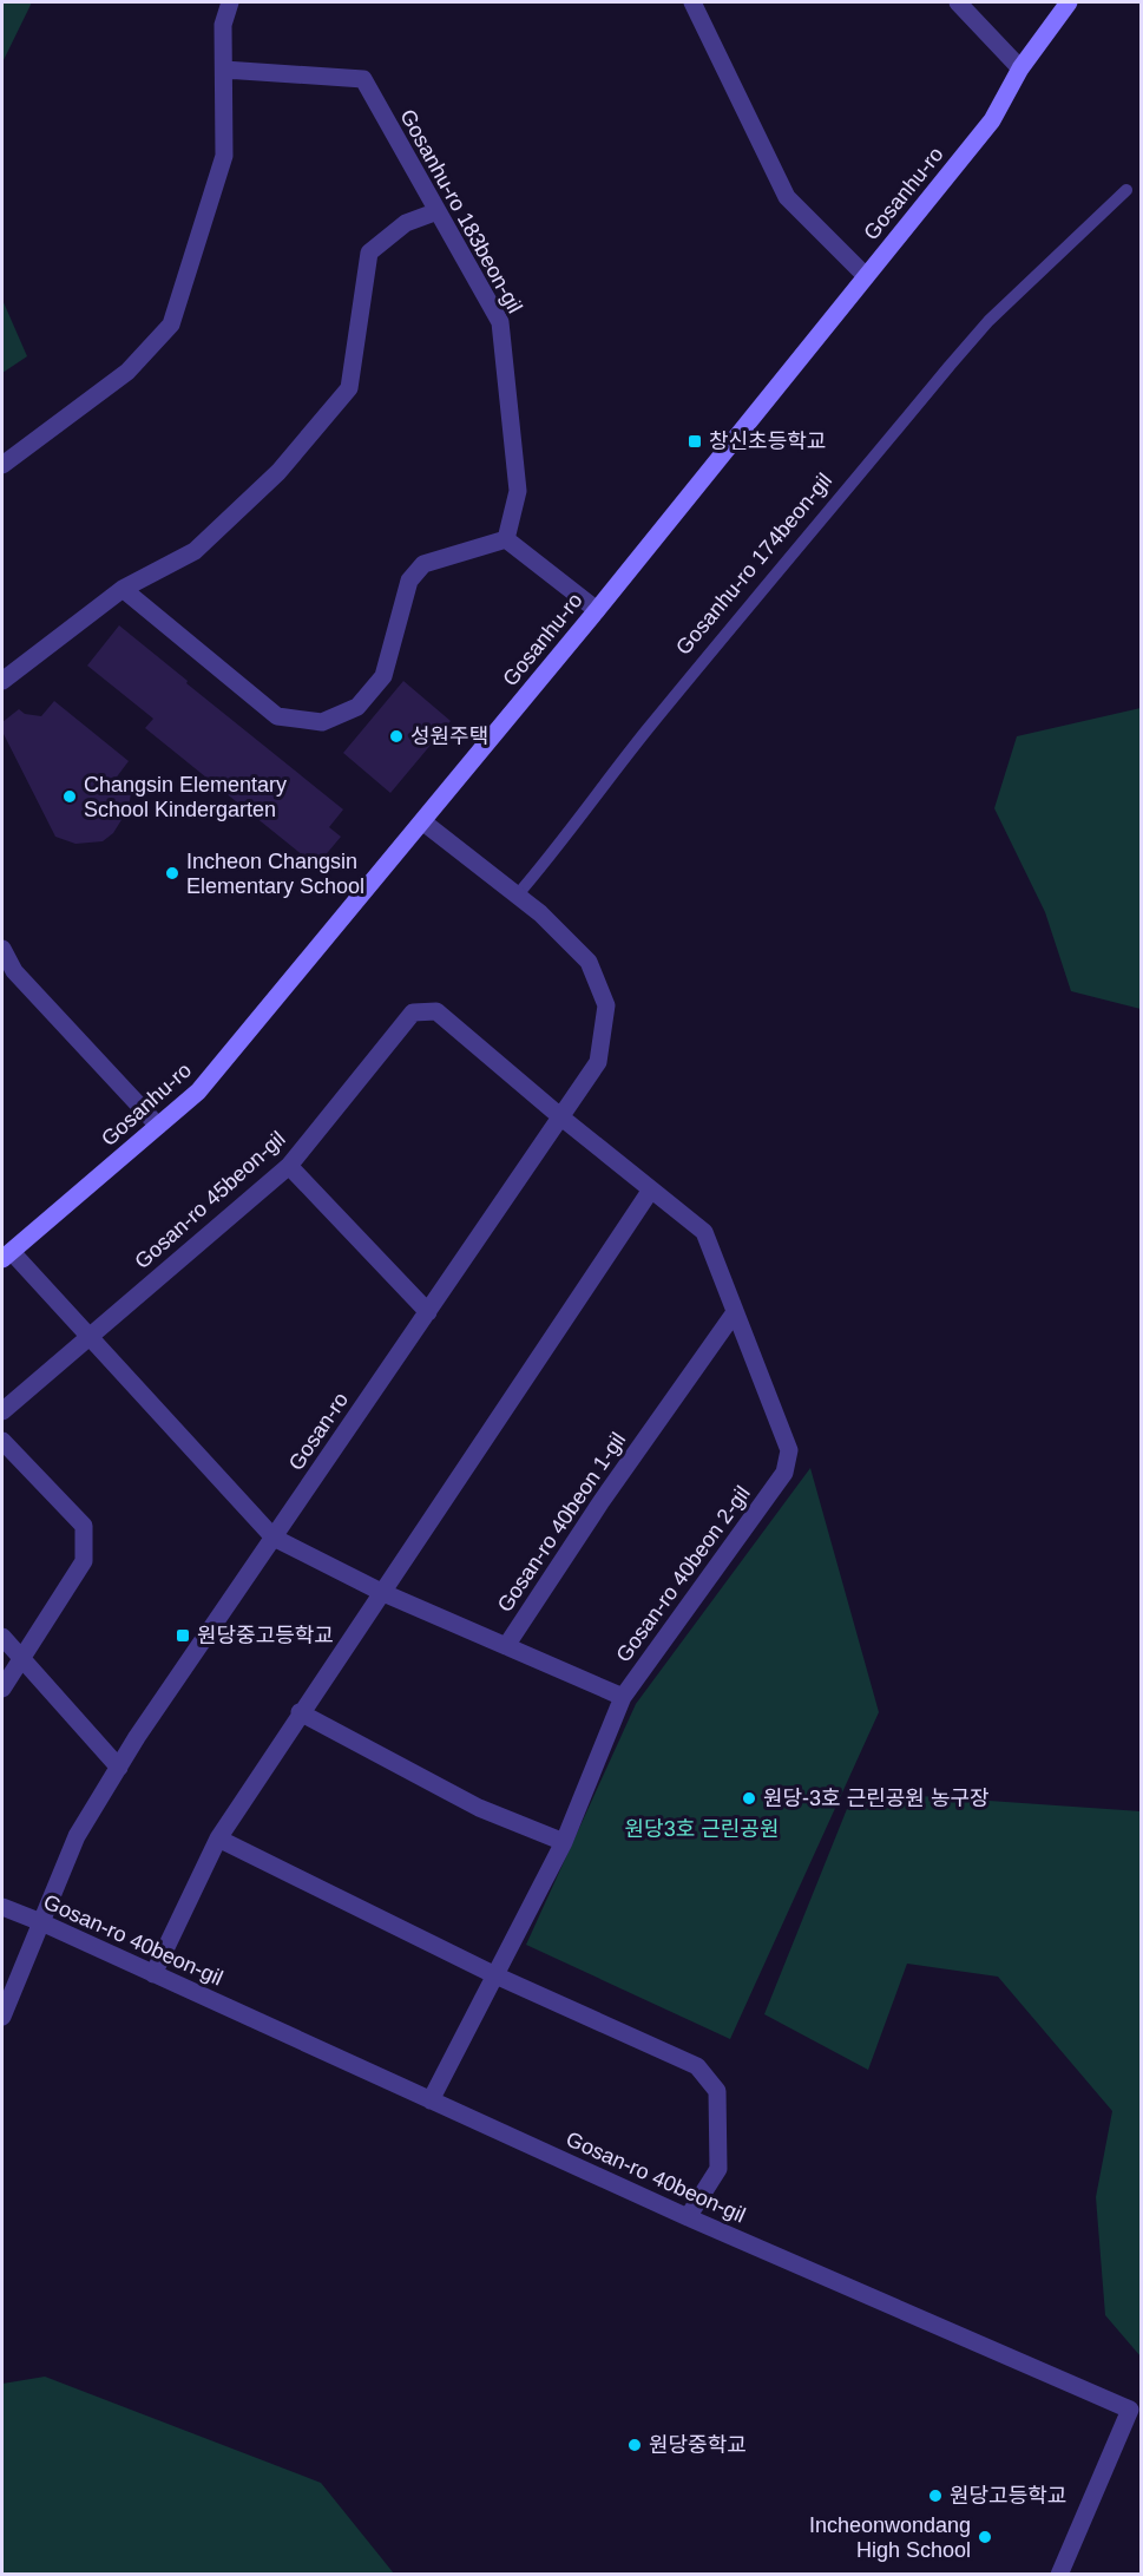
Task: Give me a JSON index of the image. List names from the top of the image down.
{
  "streets": {
    "main road": ["Gosanhu-ro"],
    "street": [
      "Gosanhu-ro 183beon-gil",
      "Gosan-ro 45beon-gil",
      "Gosan-ro",
      "Gosan-ro 40beon 1-gil",
      "Gosan-ro 40beon 2-gil",
      "Gosan-ro 40beon-gil"
    ],
    "lane": ["Gosanhu-ro 174beon-gil"]
  },
  "crossings": [
    ["Gosanhu-ro 174beon-gil", "Gosan-ro"],
    ["Gosan-ro 45beon-gil", "Gosan-ro"],
    ["Gosan-ro 45beon-gil", "Gosan-ro 40beon 2-gil"],
    ["Gosan-ro", "Gosan-ro 40beon 1-gil"],
    ["Gosan-ro", "Gosan-ro 40beon 2-gil"],
    ["Gosan-ro", "Gosan-ro 40beon-gil"],
    ["Gosan-ro 40beon 1-gil", "Gosan-ro 40beon 2-gil"],
    ["Gosan-ro 40beon 2-gil", "Gosan-ro 40beon-gil"]
  ],
  "parks": ["원당3호 근린공원"],
  "places": {
    "transit": ["창신초등학교", "원당중고등학교"],
    "other": [
      "성원주택",
      "Changsin Elementary School Kindergarten",
      "Incheon Changsin Elementary School",
      "원당-3호 근린공원 농구장",
      "원당중학교",
      "원당고등학교",
      "Incheonwondang High School"
    ]
  }
}
